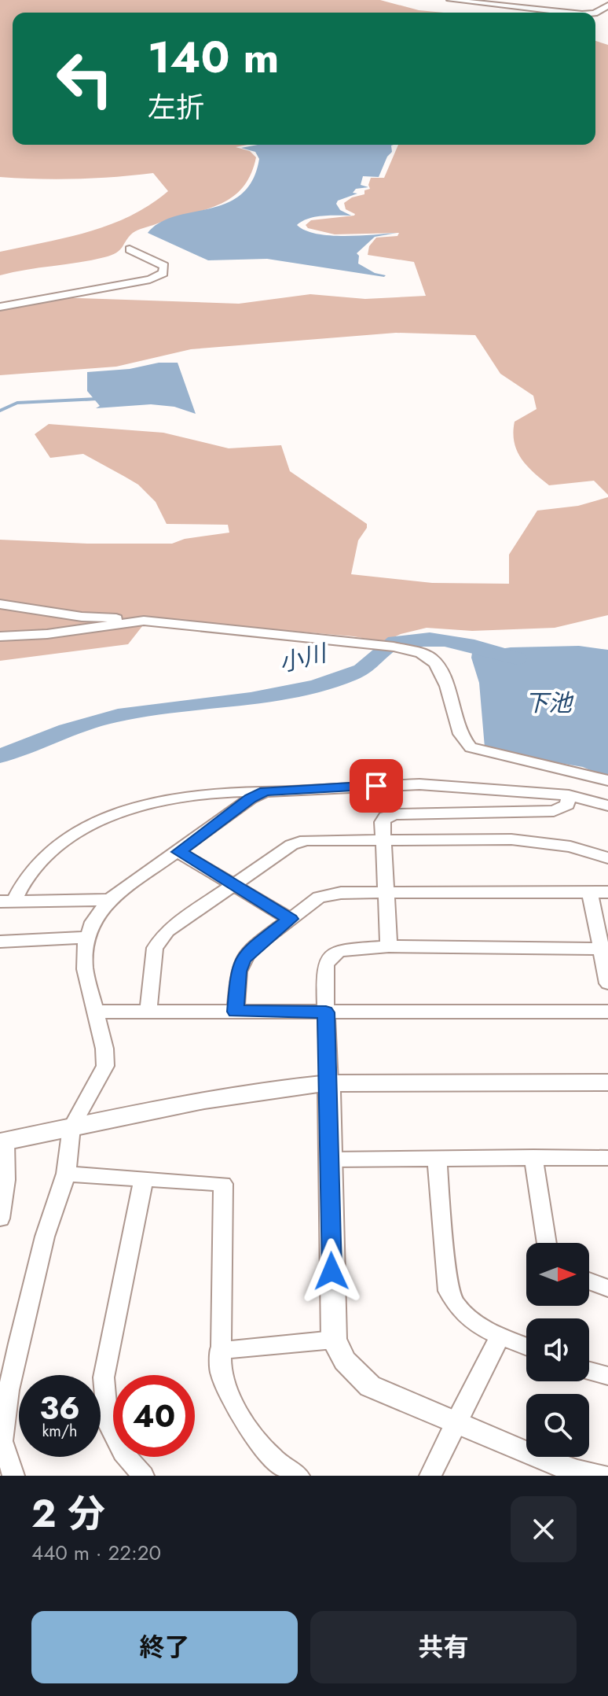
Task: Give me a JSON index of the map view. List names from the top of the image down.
{
  "water": ["小川", "下池"],
  "north": "right",
  "page": {
    "turn": ["140 m", "左折"],
    "speed": "36 km/h",
    "limit": "40",
    "heading": ["2 分", "440 m · 22:20"],
    "buttons": ["終了", "共有"]
  }
}
